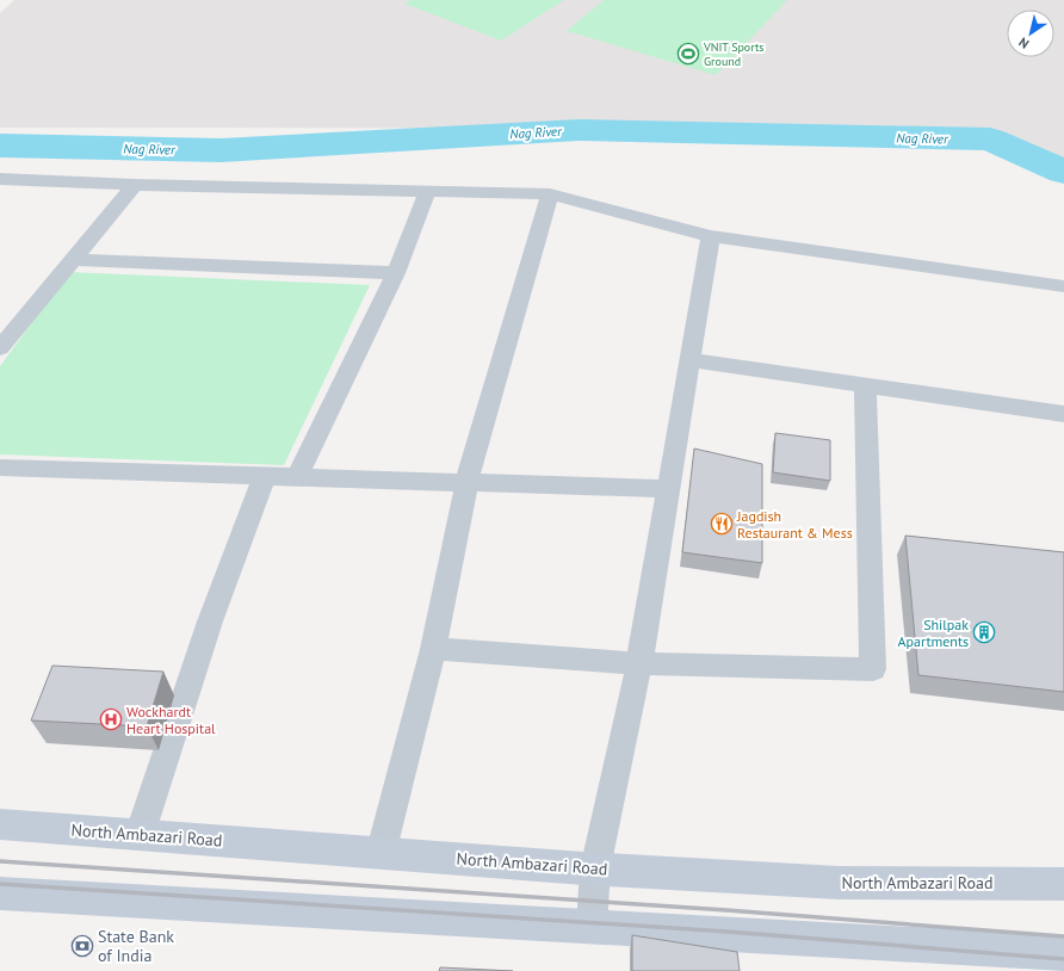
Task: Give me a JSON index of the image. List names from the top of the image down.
{
  "streets": {
    "main road": ["North Ambazari Road"]
  },
  "water": ["Nag River"],
  "places": {
    "sports": ["VNIT Sports Ground"],
    "restaurant": ["Jagdish Restaurant & Mess"],
    "building": ["Shilpak Apartments"],
    "hospital": ["Wockhardt Heart Hospital"],
    "bank": ["State Bank of India"]
  },
  "north": "bottom left"
}
